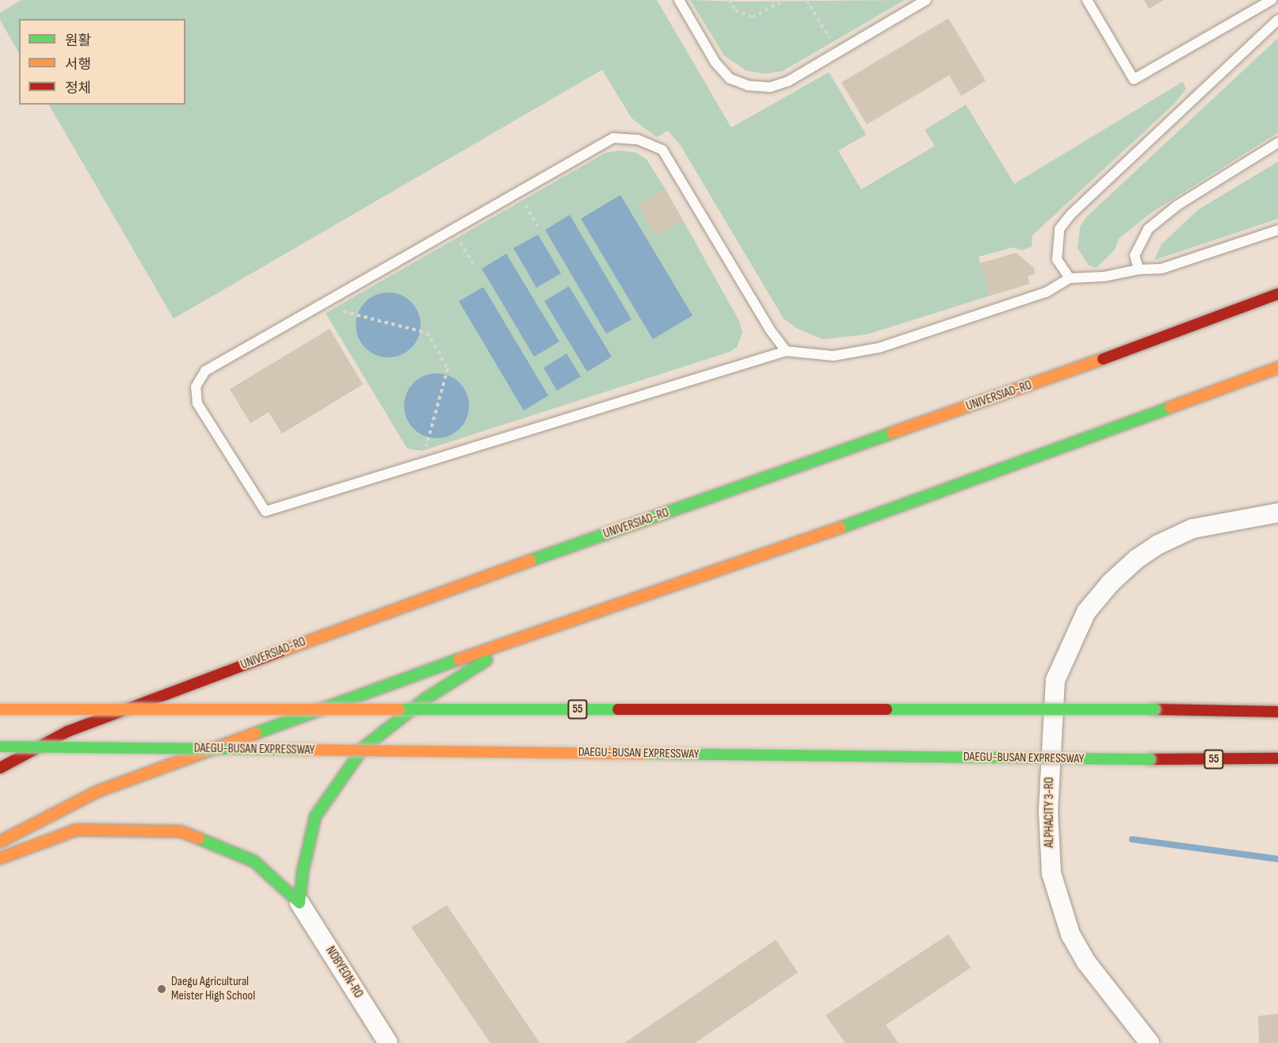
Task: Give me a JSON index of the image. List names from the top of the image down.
{
  "streets": {
    "main road": ["UNIVERSIAD-RO", "55", "DAEGU-BUSAN EXPRESSWAY"],
    "street": ["ALPHACITY 3-RO", "NOBYEON-RO"]
  },
  "places": ["Daegu Agricultural Meister High School"],
  "legend": ["원활", "서행", "정체"]
}
